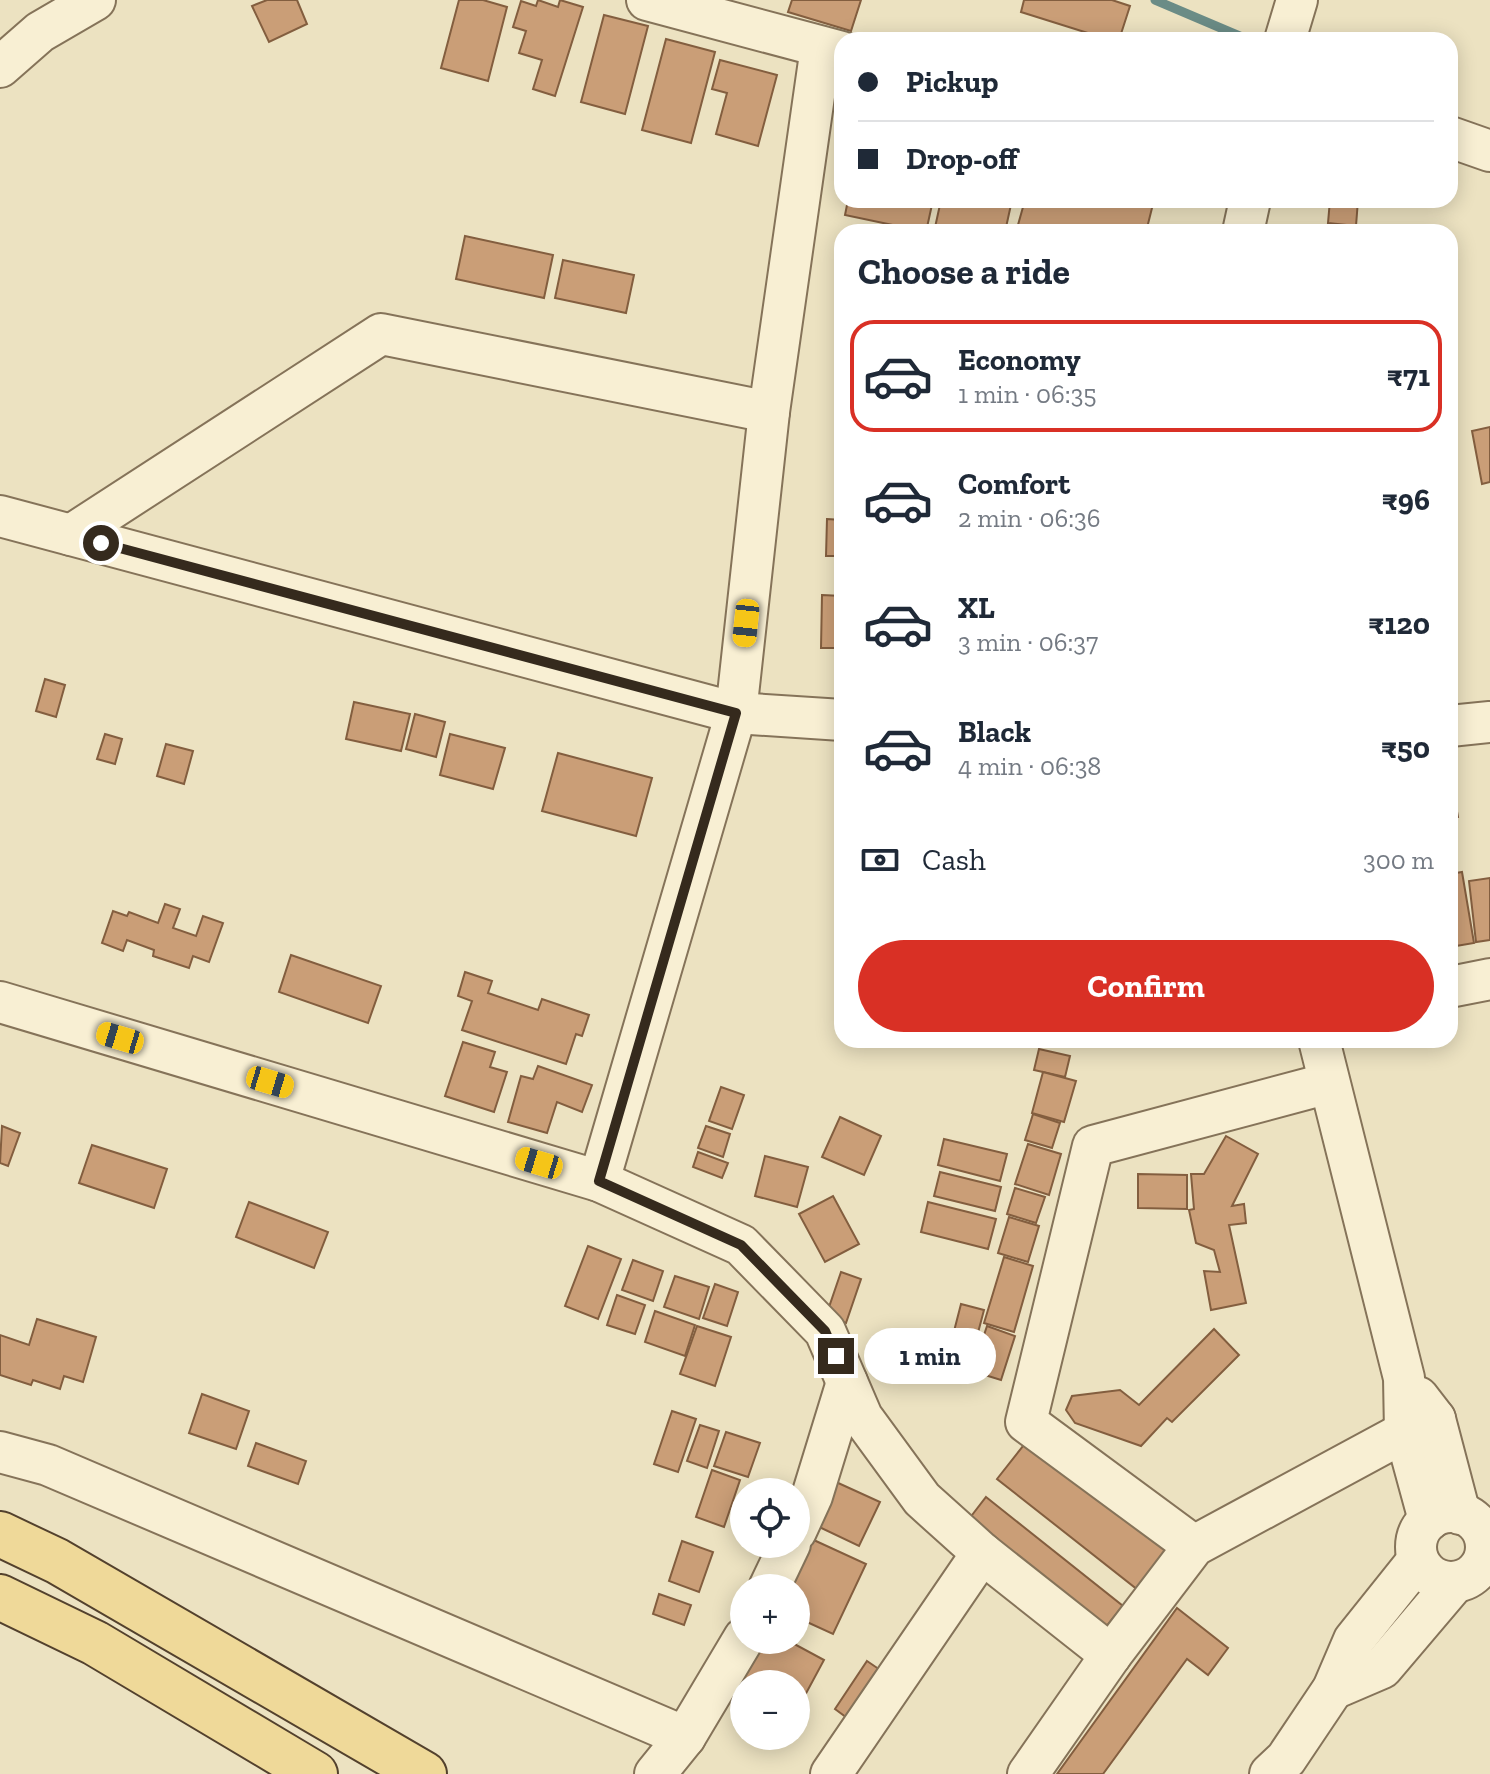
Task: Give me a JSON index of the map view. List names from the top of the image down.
{
  "page": {
    "banner": ["Pickup", "Drop-off"],
    "heading": "Choose a ride",
    "list": [
      {
        "name": "Economy",
        "note": "1 min · 06:35",
        "value": "₹71"
      },
      {
        "name": "Comfort",
        "note": "2 min · 06:36",
        "value": "₹96"
      },
      {
        "name": "XL",
        "note": "3 min · 06:37",
        "value": "₹120"
      },
      {
        "name": "Black",
        "note": "4 min · 06:38",
        "value": "₹50"
      }
    ],
    "pay": ["Cash", "300 m"],
    "buttons": "Confirm",
    "bubble": "1 min",
    "map_buttons": ["+", "−"]
  }
}
